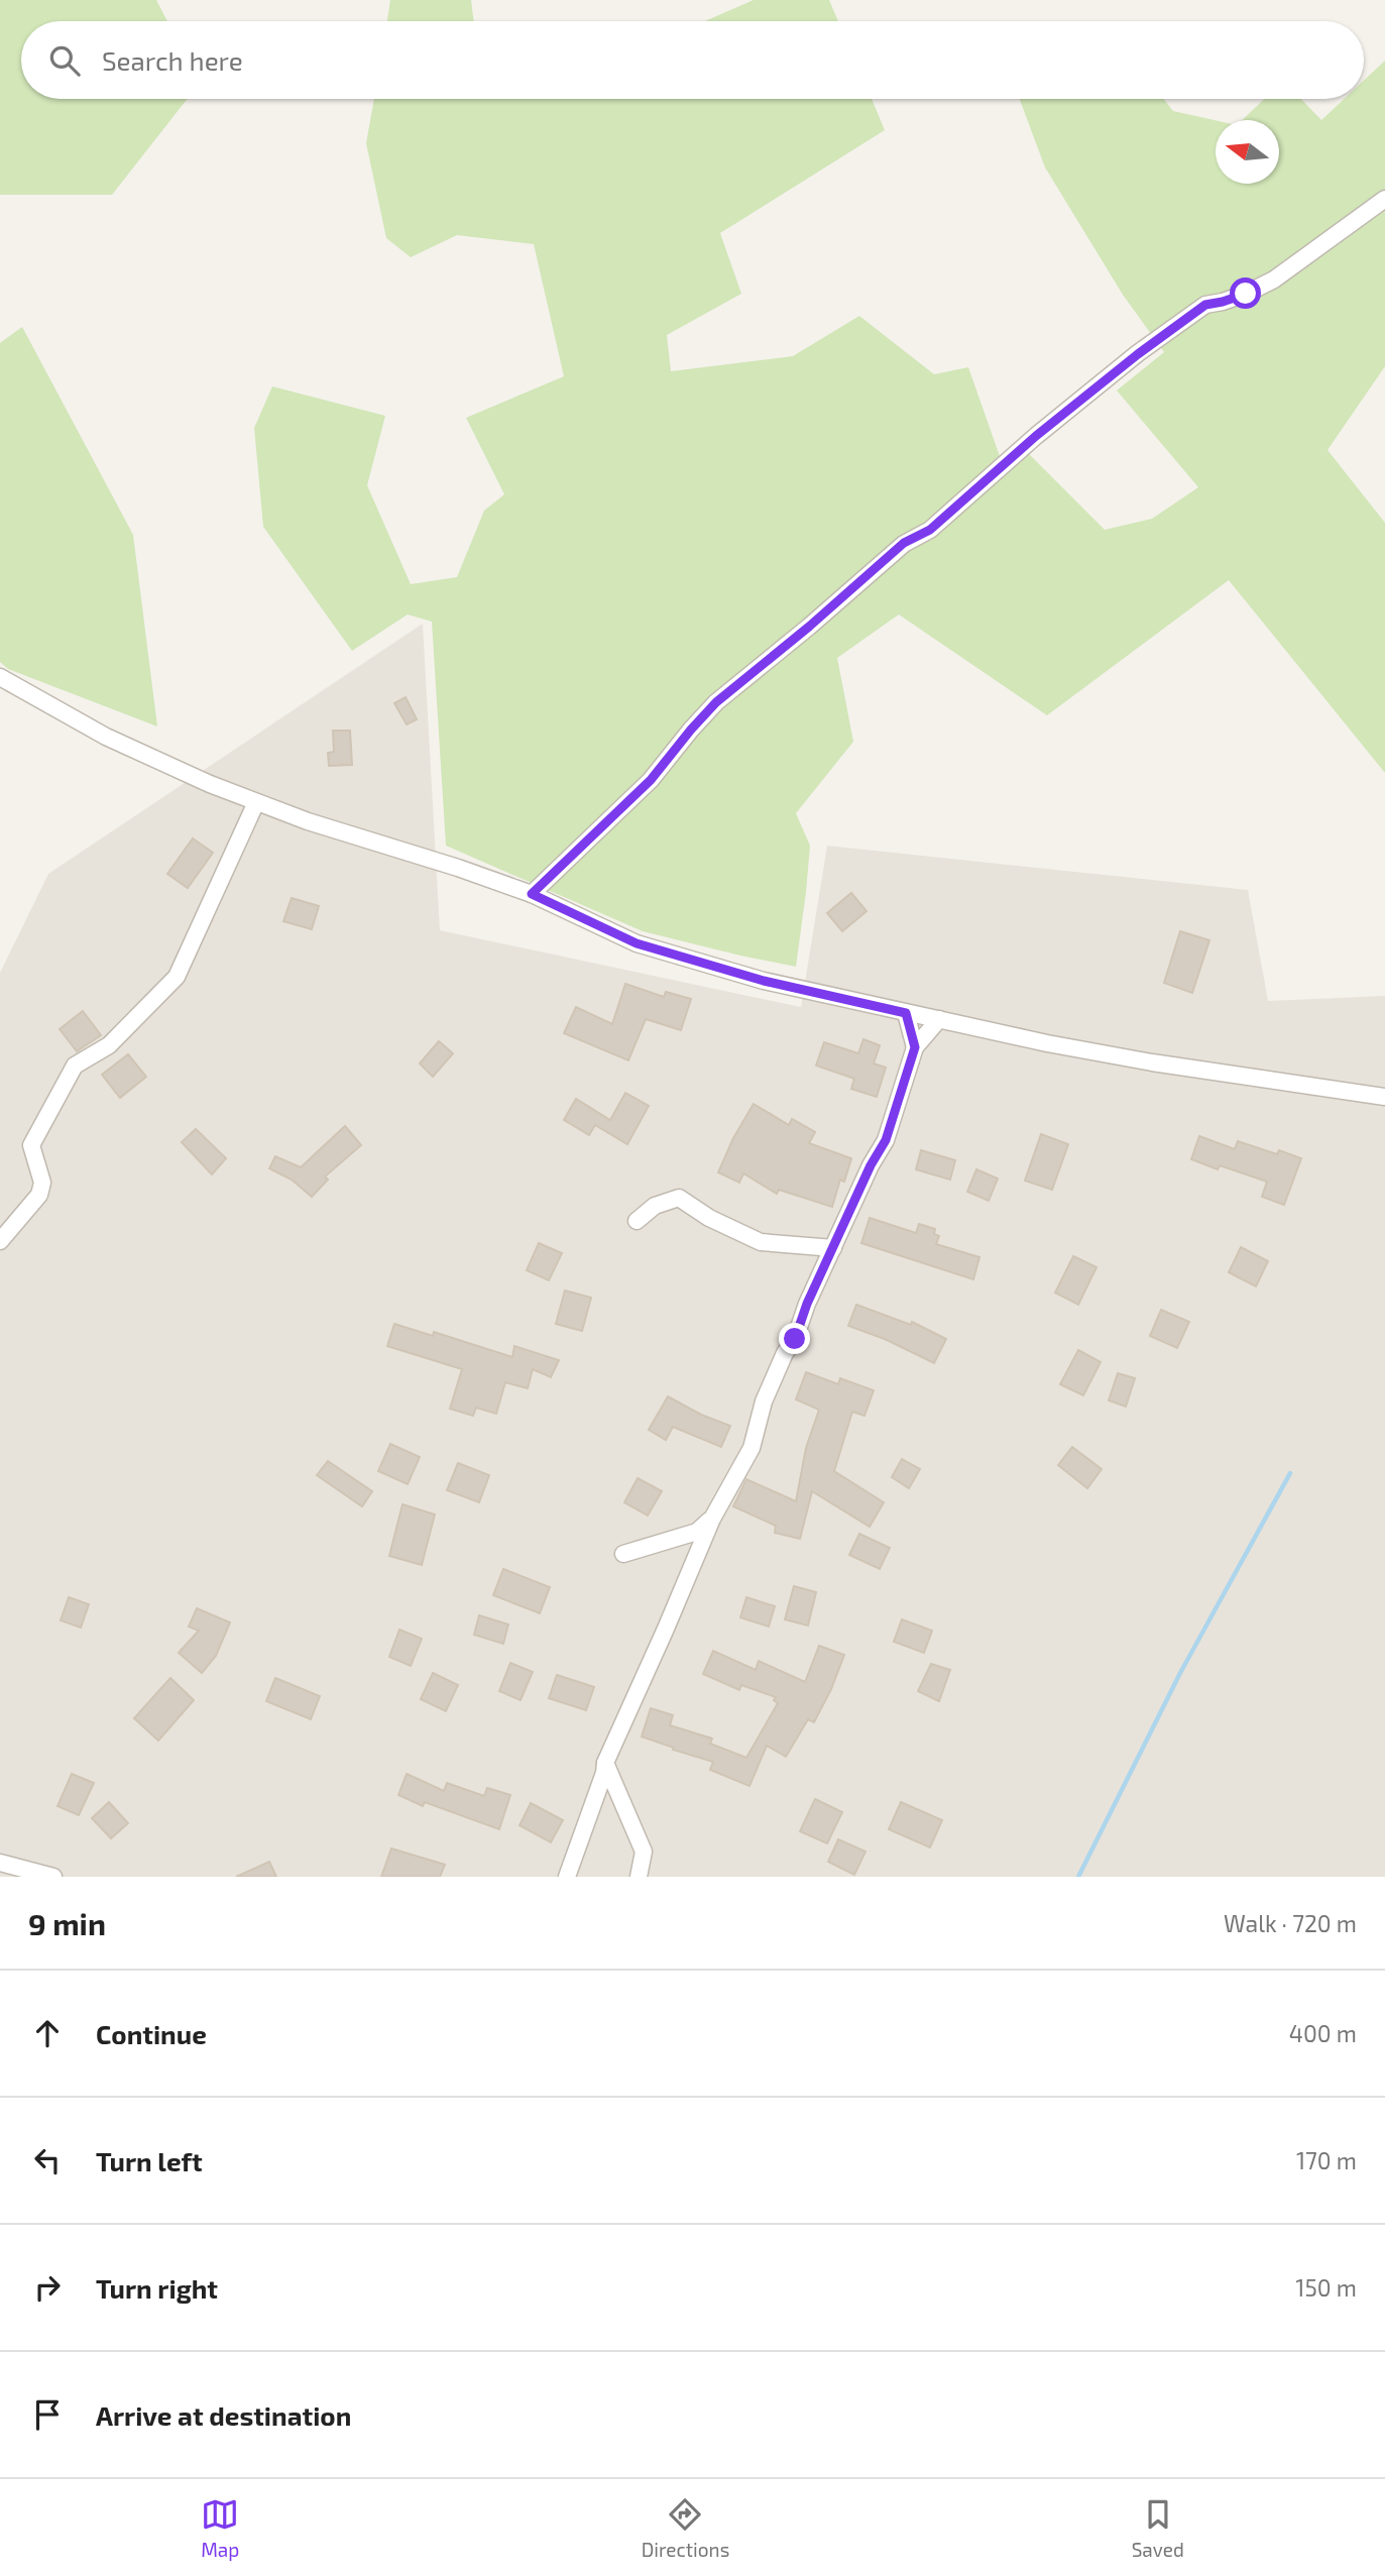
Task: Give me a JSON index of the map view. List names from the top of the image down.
{
  "north": "left",
  "page": {
    "search": "Search here",
    "heading": ["9 min", "Walk · 720 m"],
    "list": [
      ["Continue", "400 m"],
      ["Turn left", "170 m"],
      ["Turn right", "150 m"],
      "Arrive at destination"
    ],
    "nav": ["Map", "Directions", "Saved"]
  }
}
